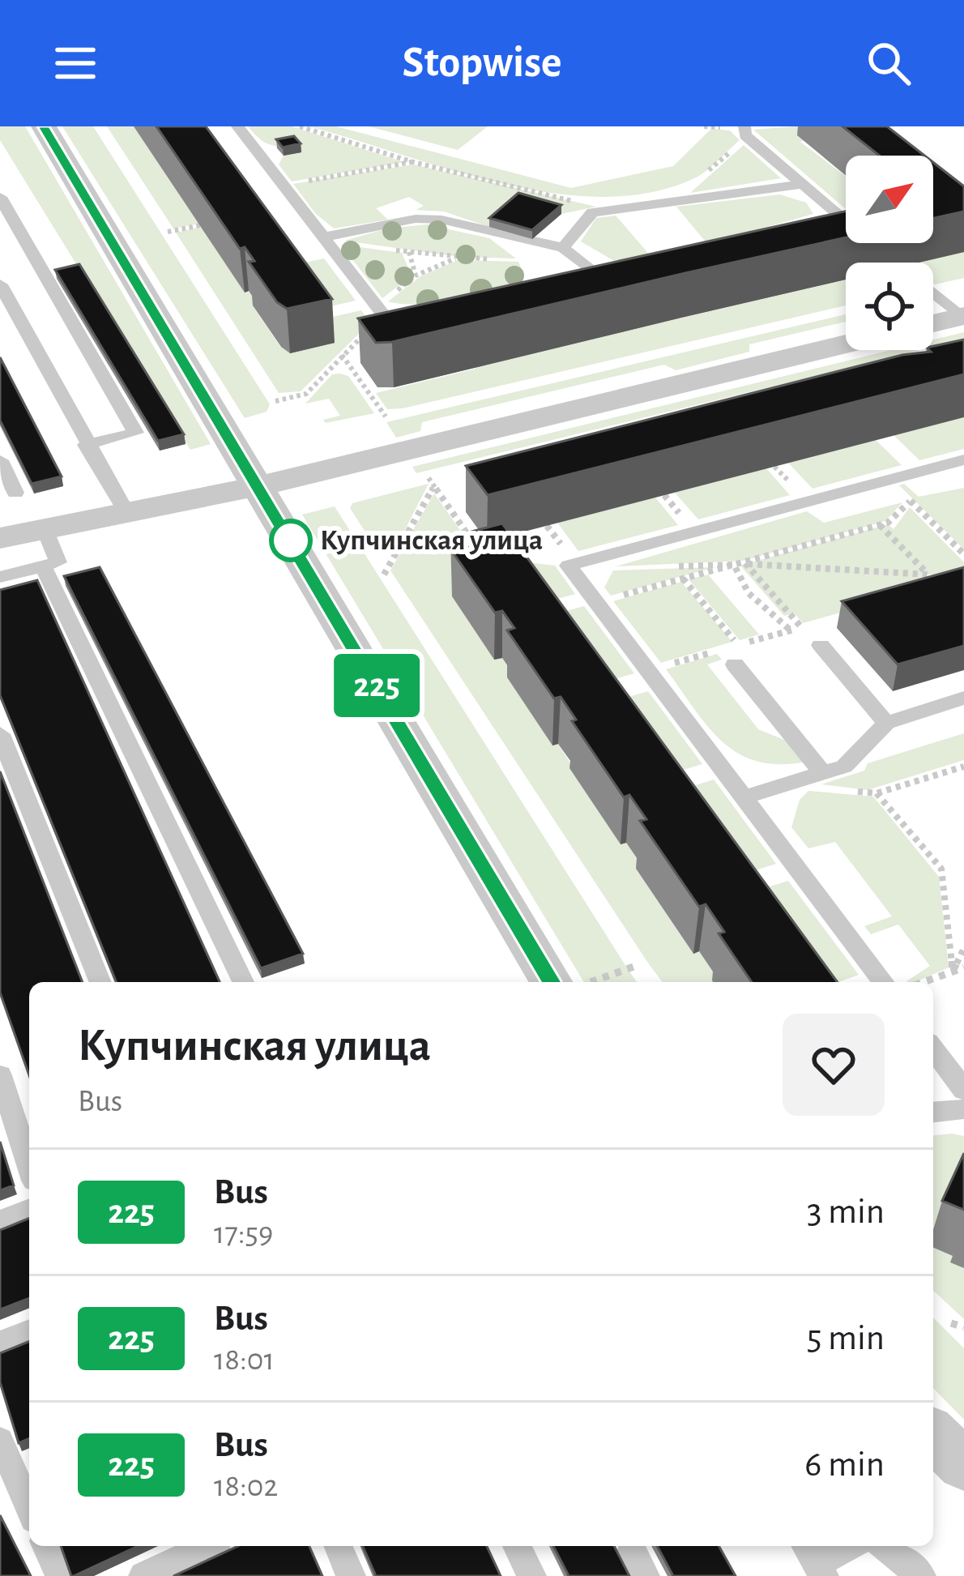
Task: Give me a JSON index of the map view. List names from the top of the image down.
{
  "places": ["Купчинская улица"],
  "lines": ["bus line 225"],
  "north": "top right",
  "page": {
    "header": "Stopwise",
    "on_map": "225",
    "heading": ["Купчинская улица", "Bus"],
    "list": [
      {
        "mark": "225",
        "name": "Bus",
        "note": "17:59",
        "value": "3 min"
      },
      {
        "mark": "225",
        "name": "Bus",
        "note": "18:01",
        "value": "5 min"
      },
      {
        "mark": "225",
        "name": "Bus",
        "note": "18:02",
        "value": "6 min"
      }
    ]
  }
}
